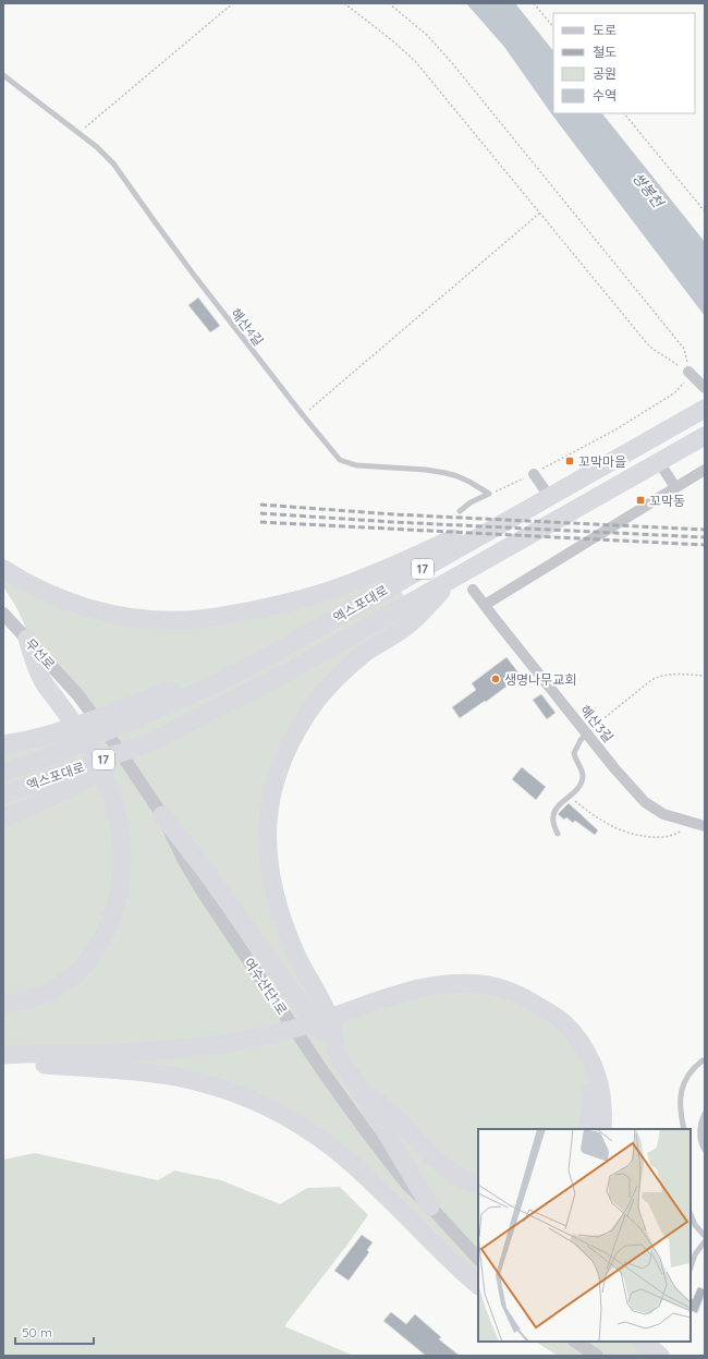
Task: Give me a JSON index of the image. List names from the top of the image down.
{
  "streets": {
    "highway": ["17", "엑스포대로"],
    "street": ["무선로", "해산3길", "여수산단1로"],
    "lane": ["해산4길"]
  },
  "crossings": [
    ["무선로", "여수산단1로"]
  ],
  "water": ["쌍봉천"],
  "places": {
    "transit": ["꼬막마을", "꼬막동"],
    "other": ["생명나무교회"]
  },
  "legend": [
    "도로",
    "철도",
    "공원",
    "수역"
  ],
  "scale_bar": "50 m"
}
